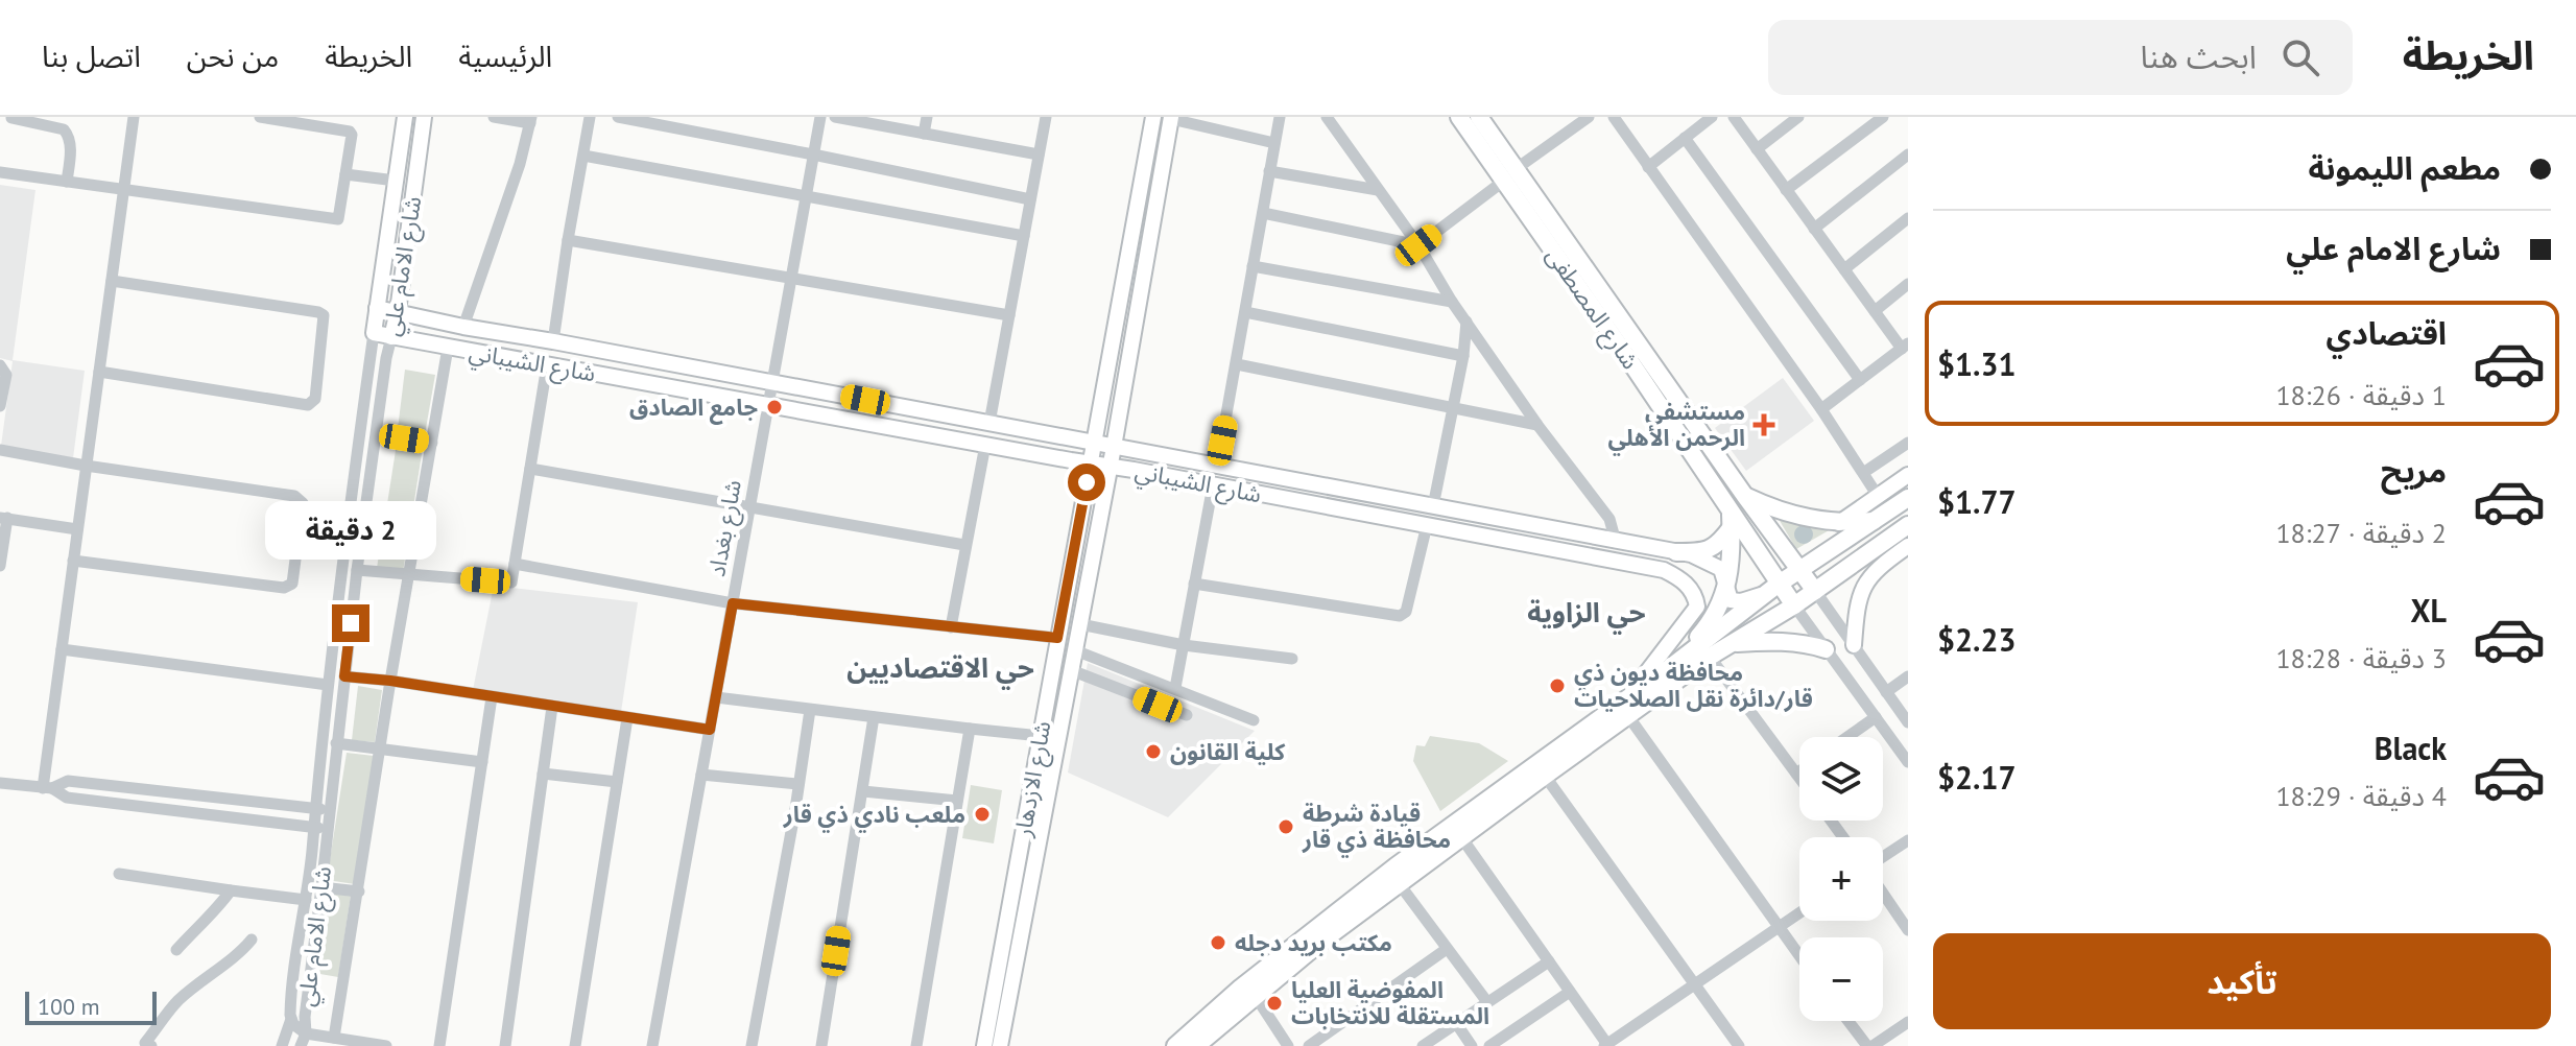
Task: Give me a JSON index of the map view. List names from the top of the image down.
{
  "streets": {
    "highway": ["شارع المصطفى"],
    "main road": ["شارع الامام علي", "شارع الشيباني", "شارع الازدهار"],
    "street": ["شارع بغداد"]
  },
  "crossings": [
    ["شارع الامام علي", "شارع الشيباني"],
    ["شارع الشيباني", "شارع بغداد"],
    ["شارع الشيباني", "شارع الازدهار"]
  ],
  "districts": ["حي الزاوية", "حي الاقتصاديين"],
  "places": {
    "other": [
      "جامع الصادق",
      "محافظة ديون ذي قار/دائرة نقل الصلاحيات",
      "كلية القانون",
      "ملعب نادي ذي قار",
      "قيادة شرطة محافظة ذي قار",
      "مكتب بريد دجله",
      "المفوضية العليا المستقلة للانتخابات"
    ],
    "health": ["مستشفى الرحمن الأهلي"]
  },
  "scale_bar": "100 m",
  "page": {
    "header": "الخريطة",
    "search": "ابحث هنا",
    "nav": [
      "الرئيسية",
      "الخريطة",
      "من نحن",
      "اتصل بنا"
    ],
    "banner": ["مطعم الليمونة", "شارع الامام علي"],
    "list": [
      {
        "name": "اقتصادي",
        "note": "1 دقيقة · 18:26",
        "value": "$1.31"
      },
      {
        "name": "مريح",
        "note": "2 دقيقة · 18:27",
        "value": "$1.77"
      },
      {
        "name": "XL",
        "note": "3 دقيقة · 18:28",
        "value": "$2.23"
      },
      {
        "name": "Black",
        "note": "4 دقيقة · 18:29",
        "value": "$2.17"
      }
    ],
    "bubble": "2 دقيقة",
    "map_buttons": ["+", "−"],
    "buttons": "تأكيد",
    "scale": "100 m"
  }
}
